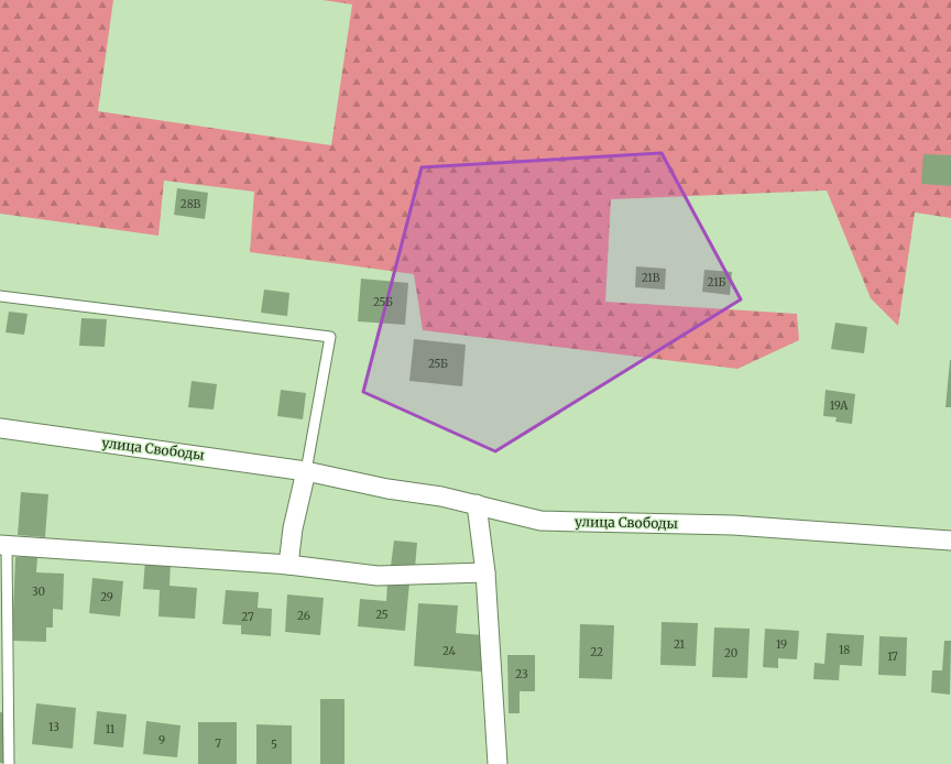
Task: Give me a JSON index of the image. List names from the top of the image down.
{
  "streets": {
    "street": ["улица Свободы"]
  },
  "house_numbers": [
    "28В",
    "21В",
    "21Б",
    "25Б",
    "25Б",
    "19А",
    "30",
    "29",
    "25",
    "26",
    "27",
    "21",
    "19",
    "18",
    "24",
    "22",
    "20",
    "17",
    "23",
    "13",
    "11",
    "9",
    "7",
    "5"
  ]
}
